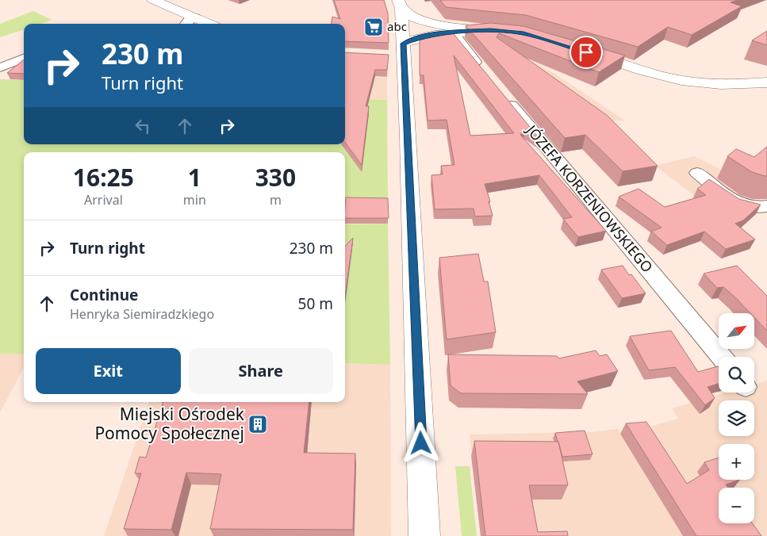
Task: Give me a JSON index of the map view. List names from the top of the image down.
{
  "streets": {
    "street": ["JÓZEFA KORZENIOWSKIEGO"]
  },
  "places": {
    "supermarket": ["abc"],
    "building": ["Miejski Ośrodek Pomocy Społecznej"]
  },
  "north": "top right",
  "page": {
    "turn": ["230 m", "Turn right"],
    "eta": [
      "16:25",
      "Arrival",
      "1",
      "min",
      "330",
      "m"
    ],
    "list": [
      {
        "name": "Turn right",
        "value": "230 m"
      },
      {
        "name": "Continue",
        "note": "Henryka Siemiradzkiego",
        "value": "50 m"
      }
    ],
    "map_buttons": ["+", "−"],
    "buttons": ["Exit", "Share"]
  }
}
